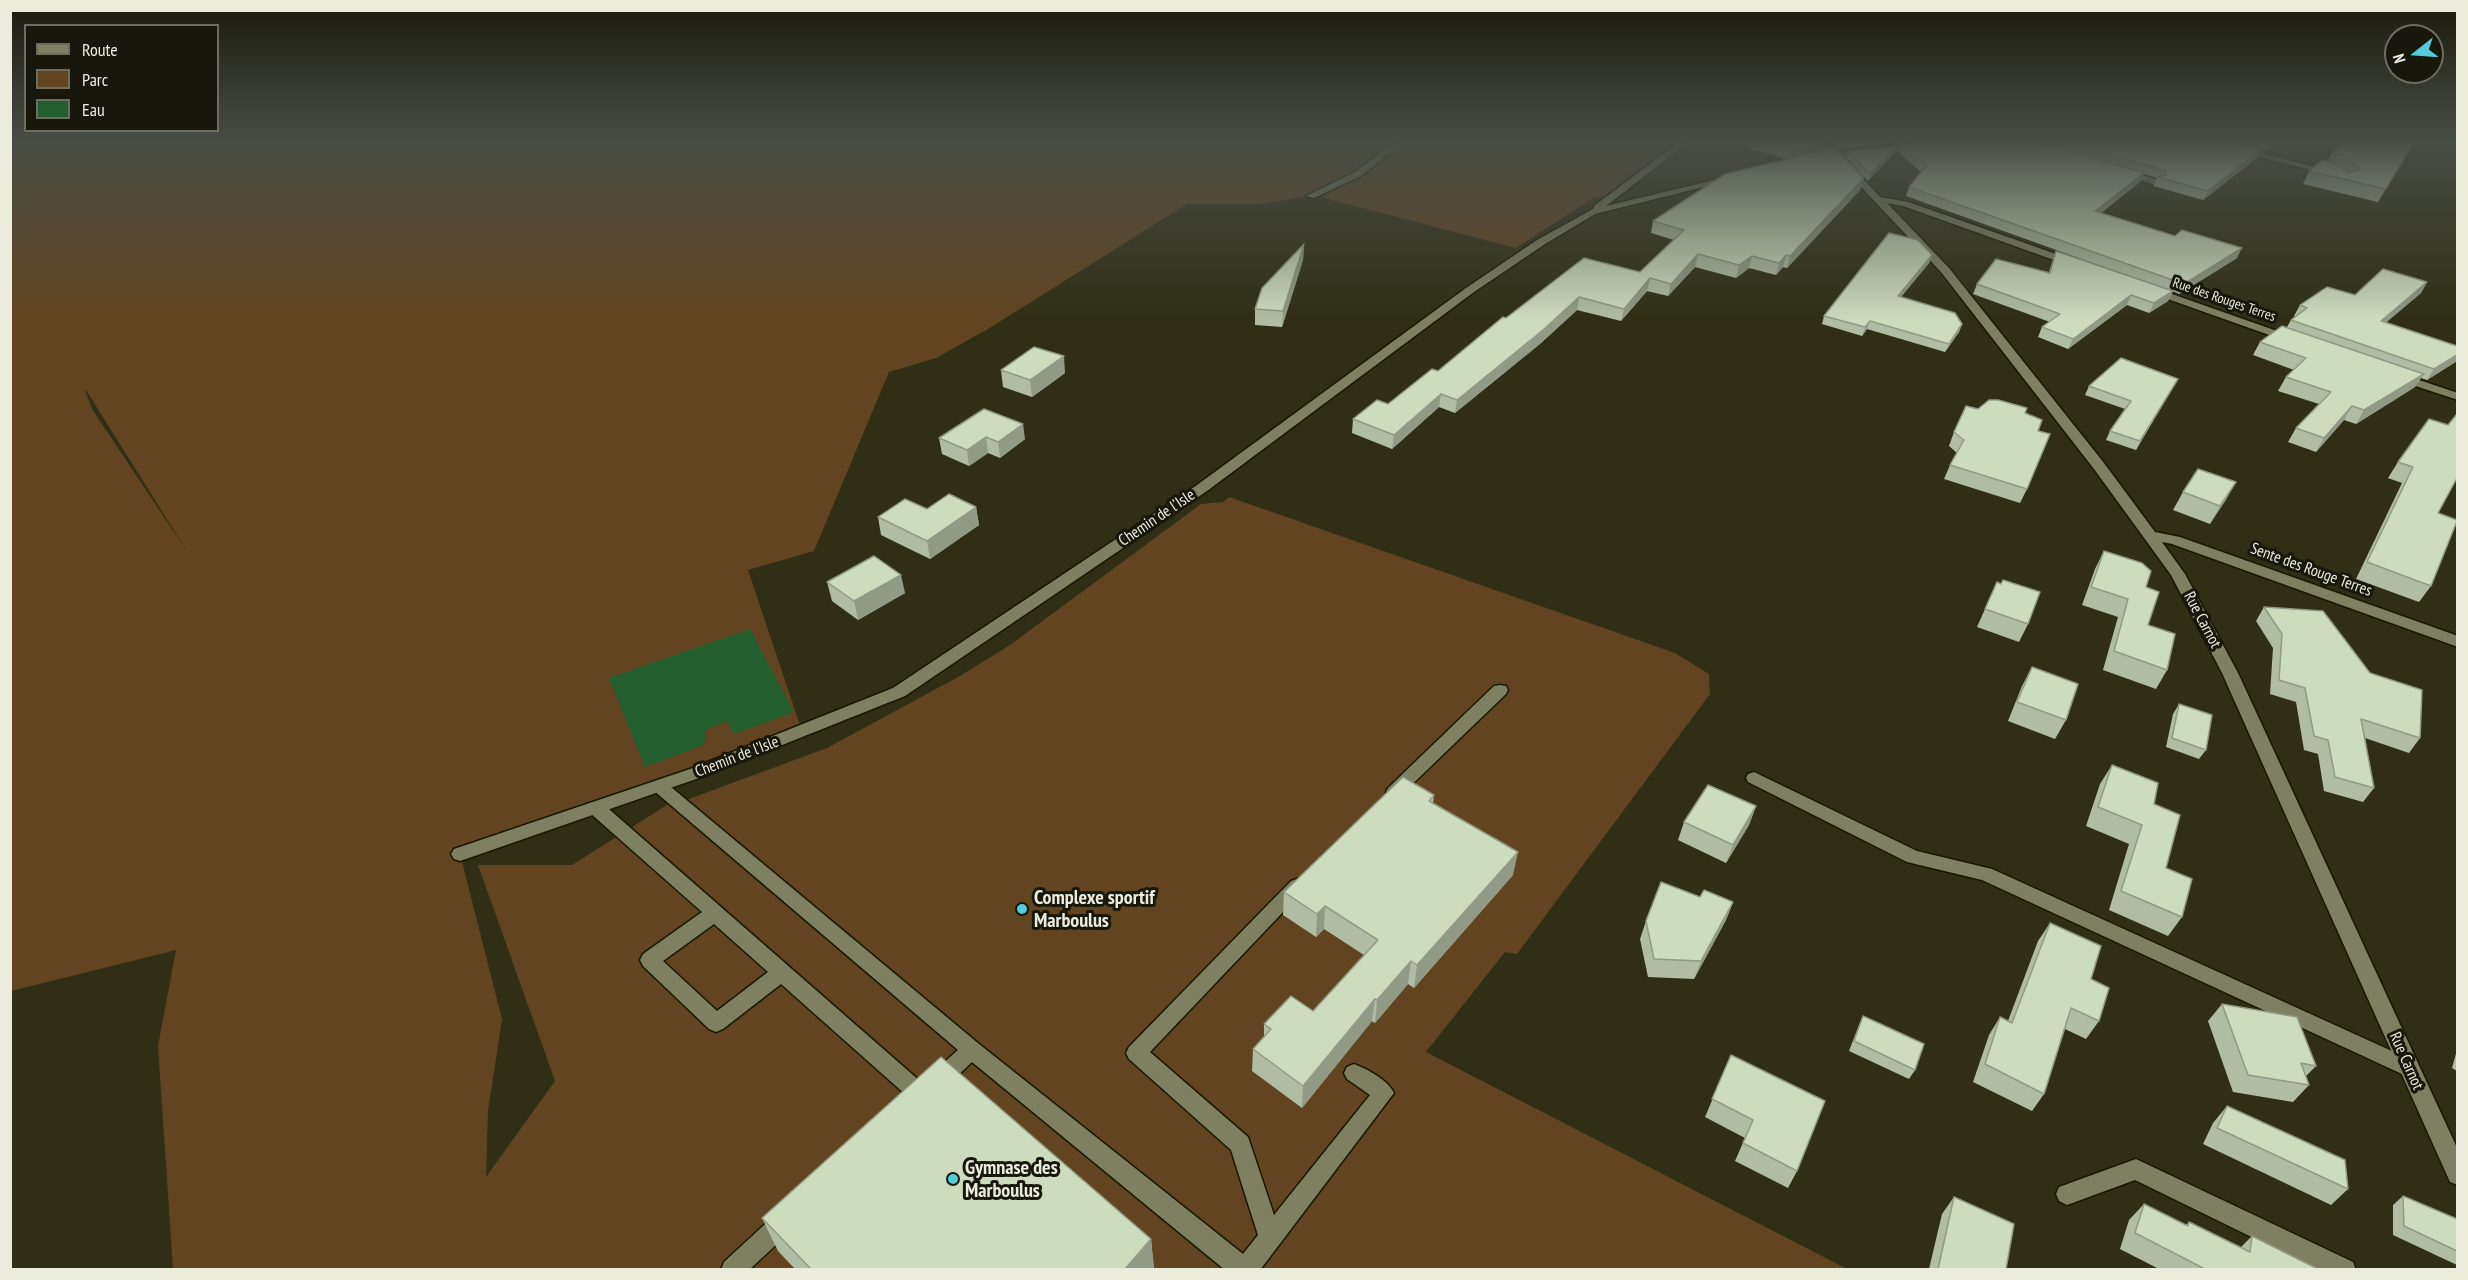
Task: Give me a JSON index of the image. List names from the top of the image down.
{
  "streets": {
    "street": [
      "Rue des Rouges Terres",
      "Chemin de l’Isle",
      "Sente des Rouge Terres",
      "Rue Carnot"
    ]
  },
  "crossings": [
    ["Sente des Rouge Terres", "Rue Carnot"]
  ],
  "places": ["Complexe sportif Marboulus", "Gymnase des Marboulus"],
  "legend": ["Route", "Parc", "Eau"],
  "north": "left"
}
